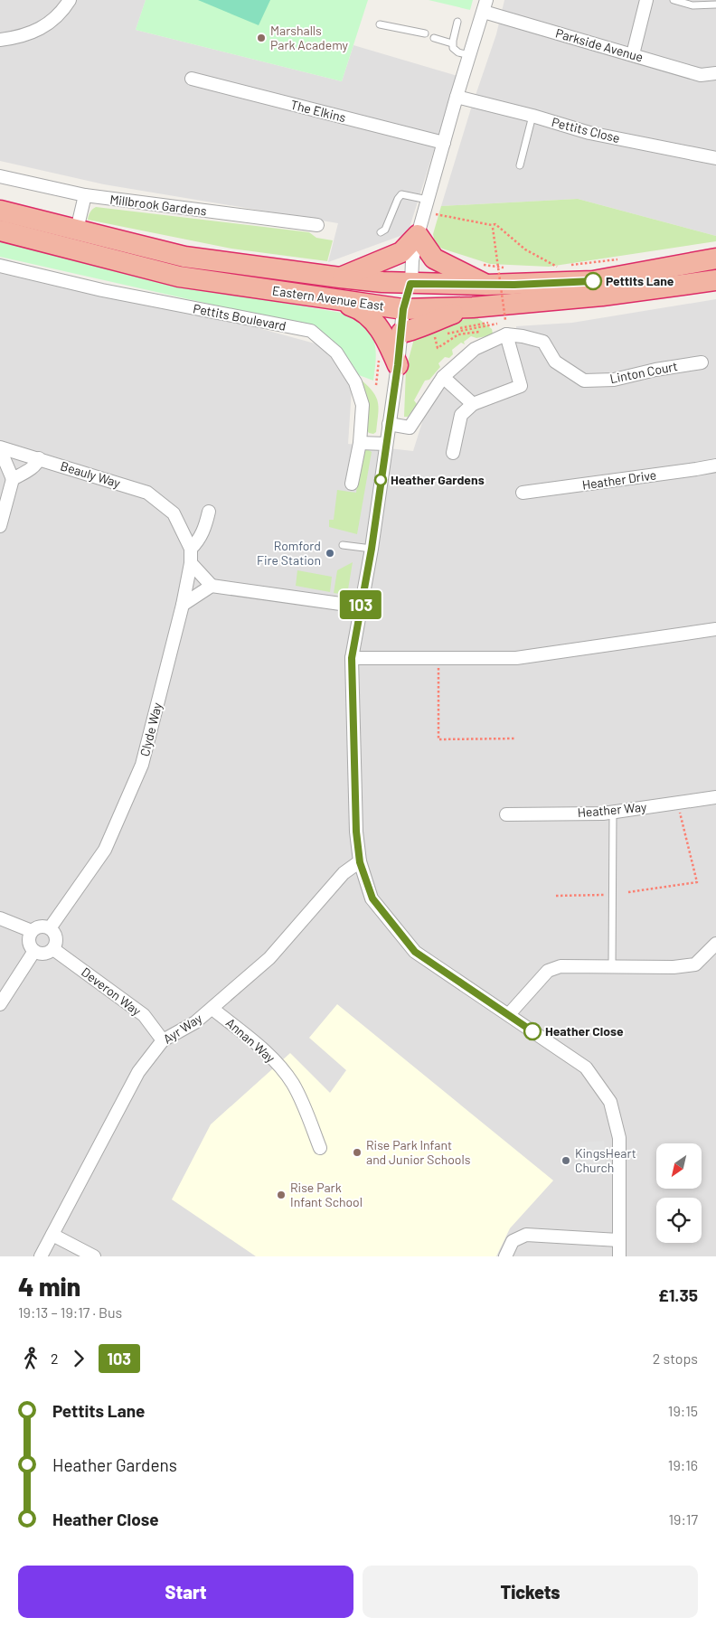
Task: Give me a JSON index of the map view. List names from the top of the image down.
{
  "streets": {
    "highway": ["Eastern Avenue East"],
    "street": [
      "Parkside Avenue",
      "The Elkins",
      "Pettits Close",
      "Millbrook Gardens",
      "Pettits Boulevard",
      "Linton Court",
      "Beauly Way",
      "Heather Drive",
      "Clyde Way",
      "Heather Way",
      "Deveron Way",
      "Ayr Way",
      "Annan Way"
    ]
  },
  "crossings": [
    ["Beauly Way", "Clyde Way"],
    ["Clyde Way", "Deveron Way"],
    ["Deveron Way", "Ayr Way"],
    ["Ayr Way", "Annan Way"]
  ],
  "places": [
    "Marshalls Park Academy",
    "Pettits Lane",
    "Heather Gardens",
    "Romford Fire Station",
    "Heather Close",
    "Rise Park Infant and Junior Schools",
    "KingsHeart Church",
    "Rise Park Infant School"
  ],
  "lines": ["bus line 103"],
  "north": "bottom left",
  "page": {
    "on_map": "103",
    "heading": ["4 min", "19:13 – 19:17 · Bus", "£1.35"],
    "legs": ["2", "103", "2 stops"],
    "list": [
      {
        "name": "Pettits Lane",
        "value": "19:15"
      },
      {
        "name": "Heather Gardens",
        "value": "19:16"
      },
      {
        "name": "Heather Close",
        "value": "19:17"
      }
    ],
    "buttons": ["Start", "Tickets"]
  }
}
